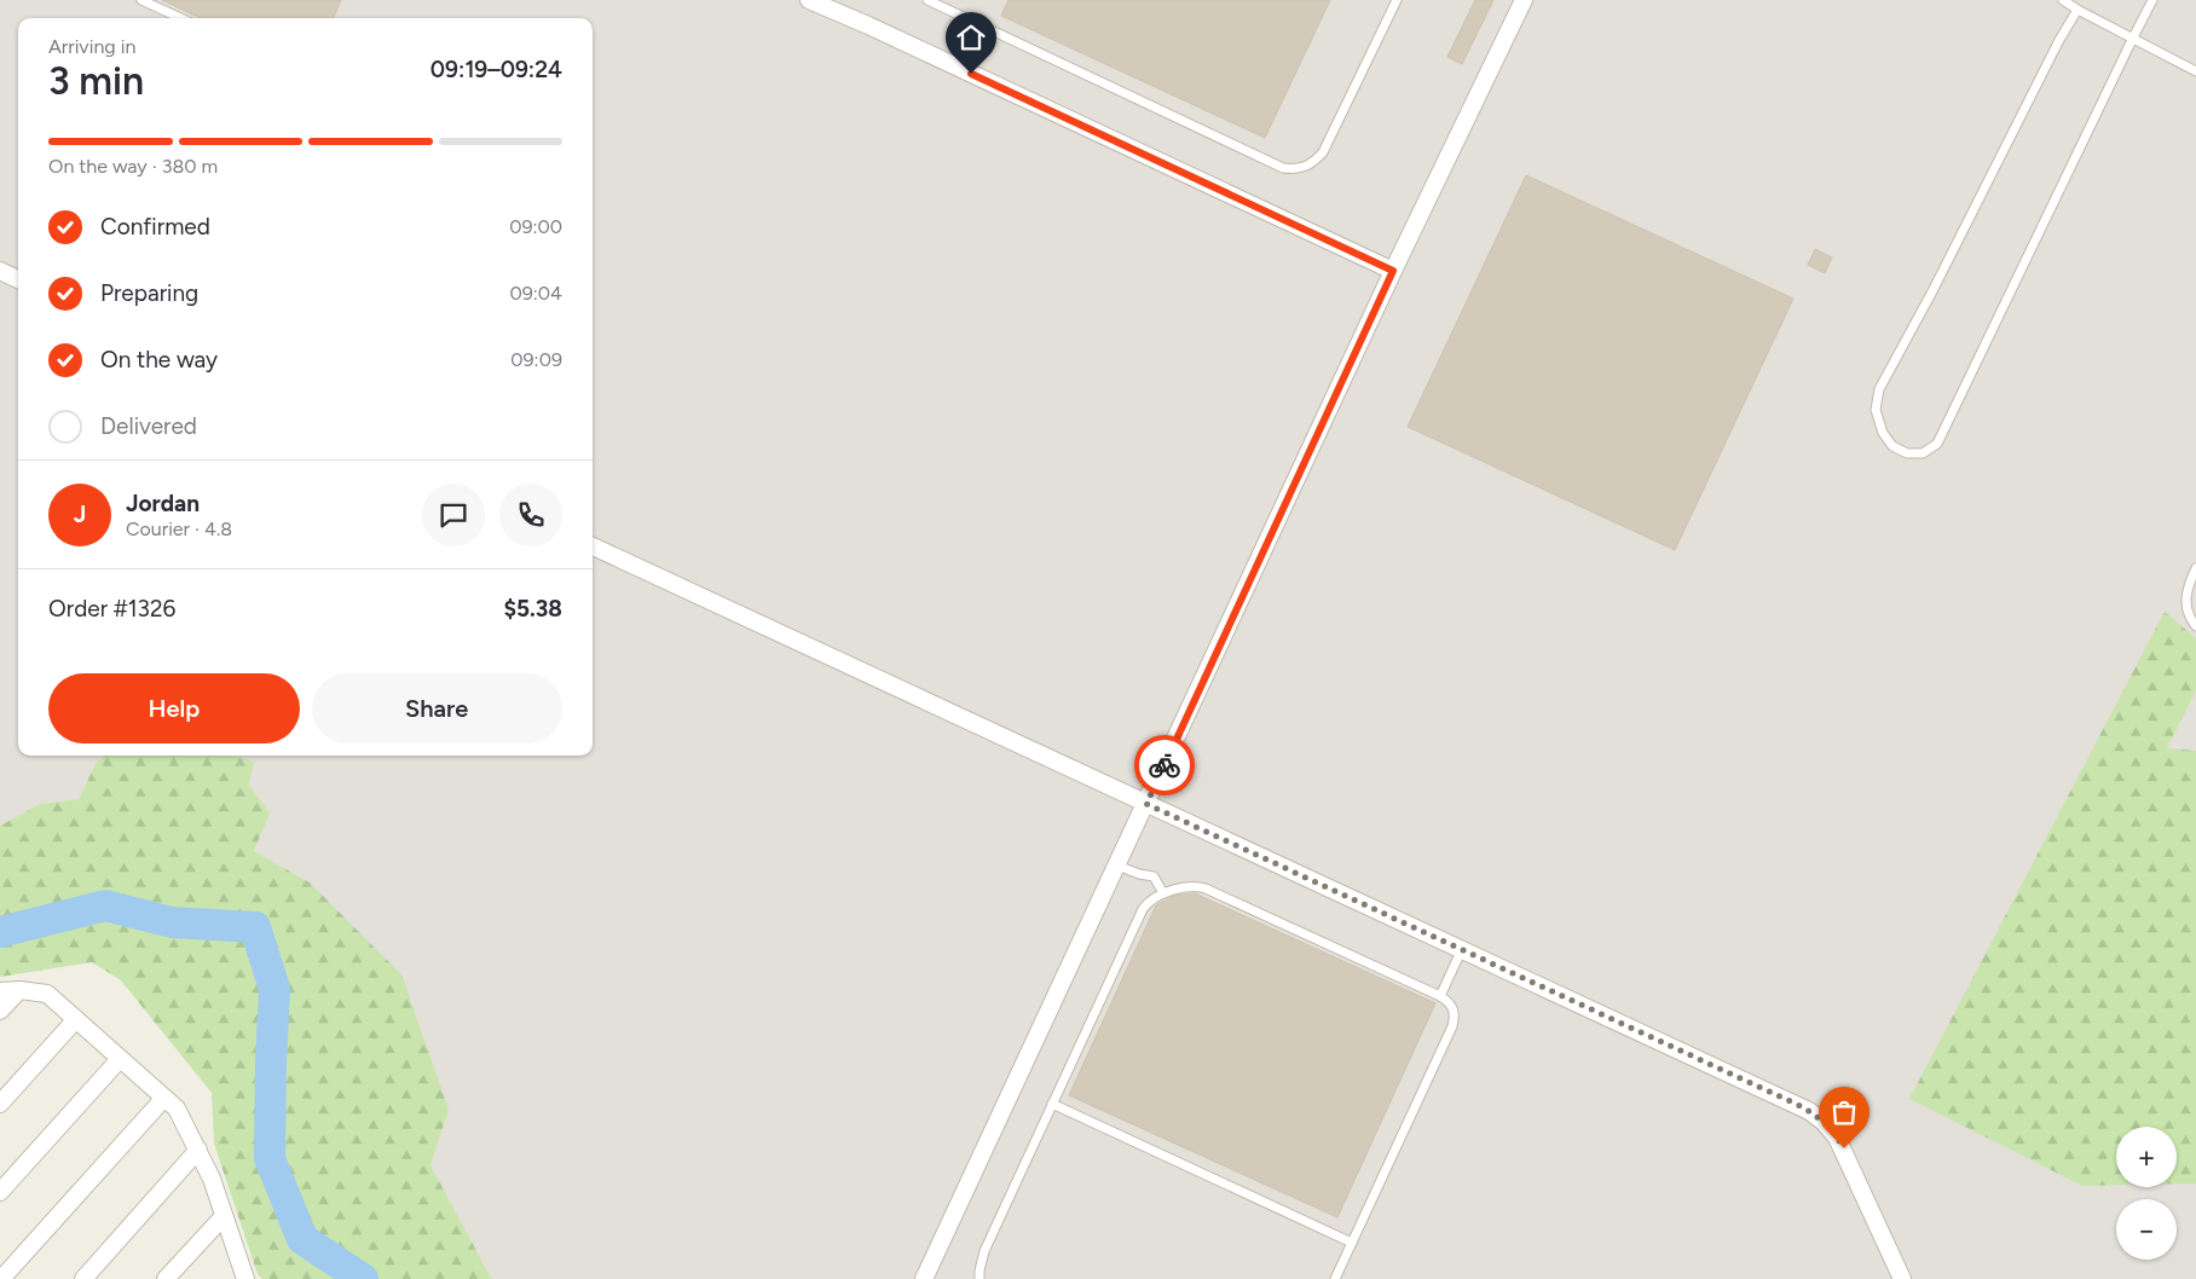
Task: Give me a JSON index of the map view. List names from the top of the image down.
{
  "page": {
    "heading": ["3 min", "Arriving in", "09:19–09:24"],
    "panel": [
      "Jordan",
      "Courier · 4.8",
      "Order #1326",
      "$5.38"
    ],
    "bar": "On the way · 380 m",
    "list": [
      ["Confirmed", "09:00"],
      ["Preparing", "09:04"],
      ["On the way", "09:09"],
      "Delivered"
    ],
    "round": "J",
    "buttons": ["Help", "Share"],
    "map_buttons": ["+", "−"]
  }
}
